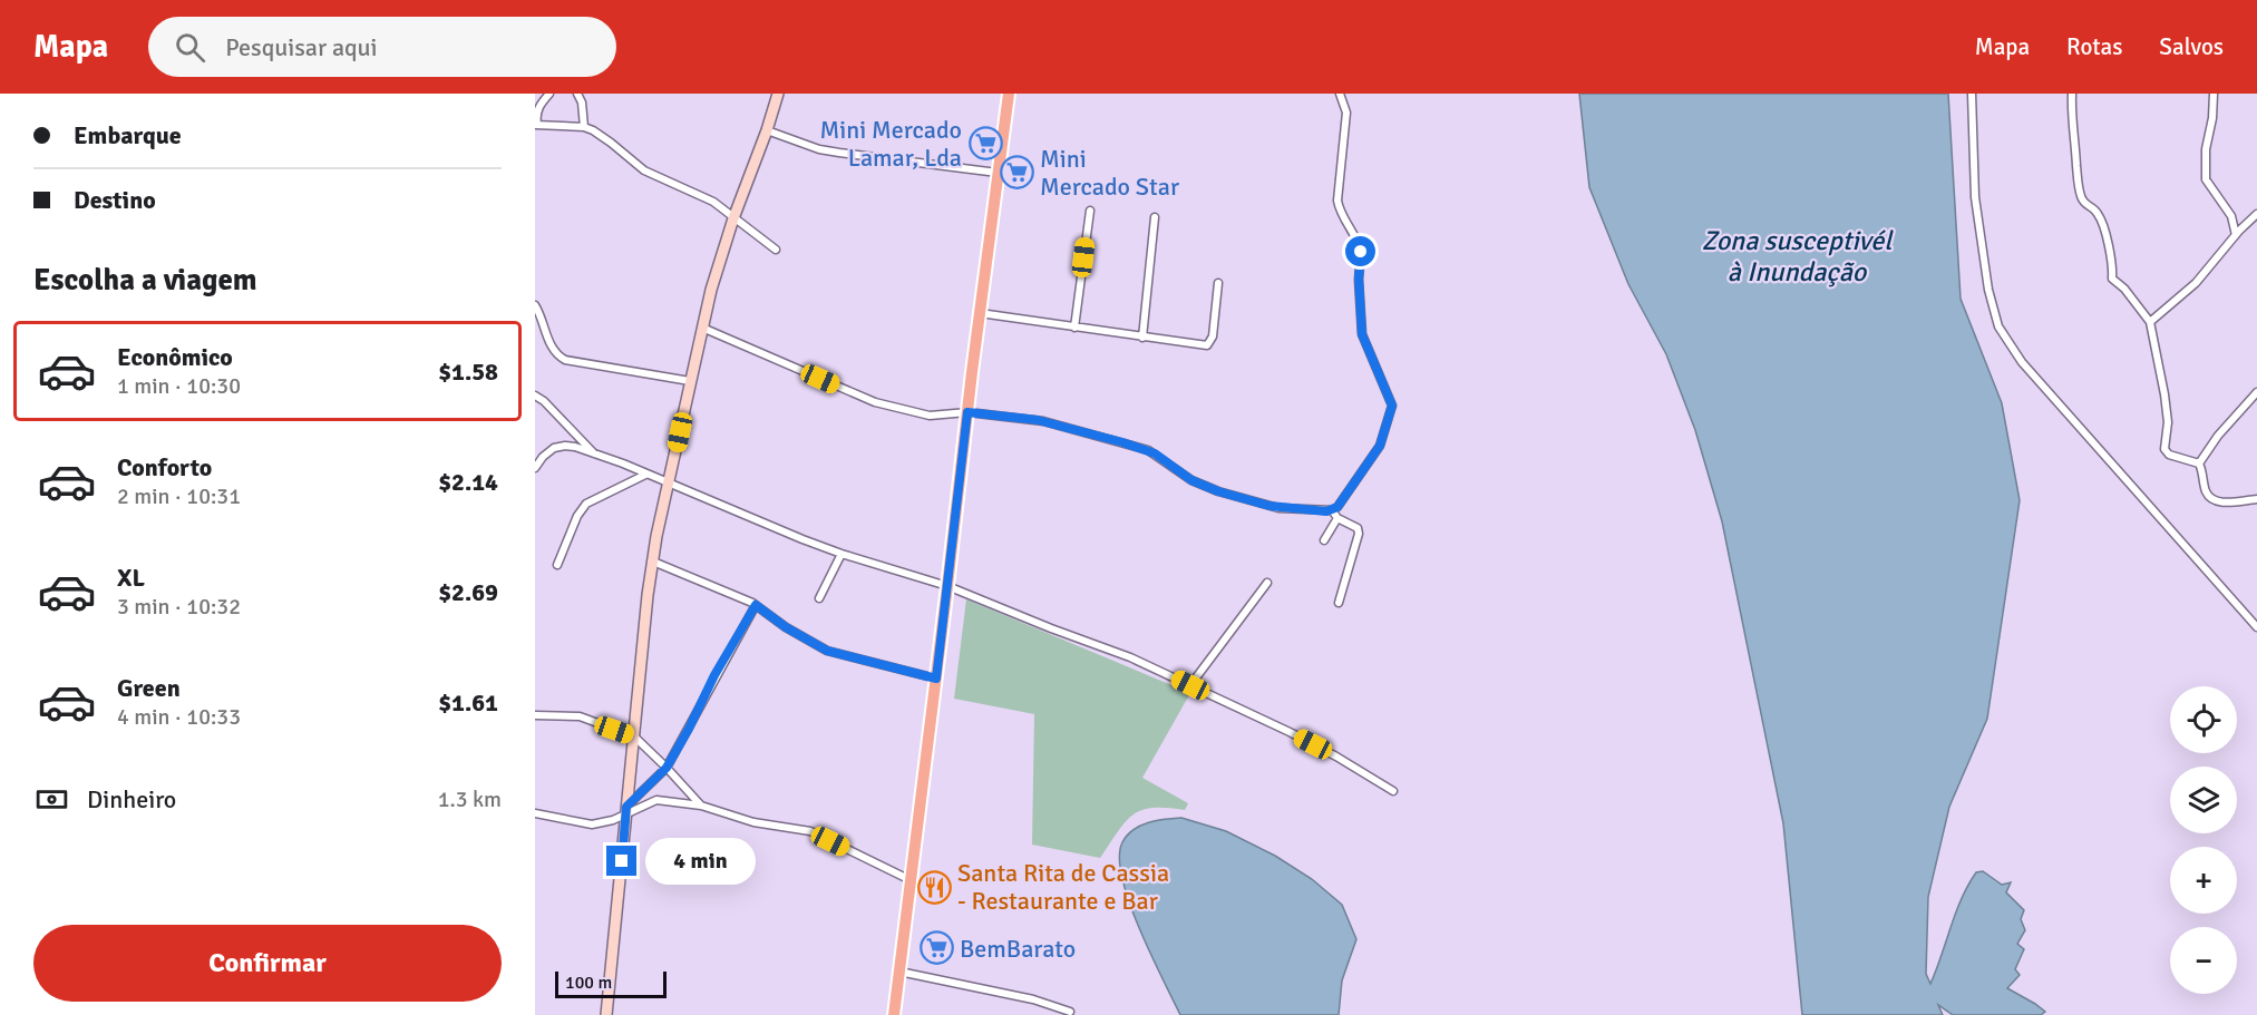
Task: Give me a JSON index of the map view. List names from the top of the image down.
{
  "water": ["Zona susceptivél à Inundação"],
  "places": {
    "supermarket": ["Mini Mercado Lamar, Lda", "Mini Mercado Star", "BemBarato"],
    "restaurant": ["Santa Rita de Cassia - Restaurante e Bar"]
  },
  "scale_bar": "100 m",
  "page": {
    "header": "Mapa",
    "search": "Pesquisar aqui",
    "nav": ["Mapa", "Rotas", "Salvos"],
    "banner": ["Embarque", "Destino"],
    "heading": "Escolha a viagem",
    "list": [
      {
        "name": "Econômico",
        "note": "1 min · 10:30",
        "value": "$1.58"
      },
      {
        "name": "Conforto",
        "note": "2 min · 10:31",
        "value": "$2.14"
      },
      {
        "name": "XL",
        "note": "3 min · 10:32",
        "value": "$2.69"
      },
      {
        "name": "Green",
        "note": "4 min · 10:33",
        "value": "$1.61"
      }
    ],
    "map_buttons": ["+", "−"],
    "pay": ["Dinheiro", "1.3 km"],
    "bubble": "4 min",
    "buttons": "Confirmar",
    "scale": "100 m"
  }
}
